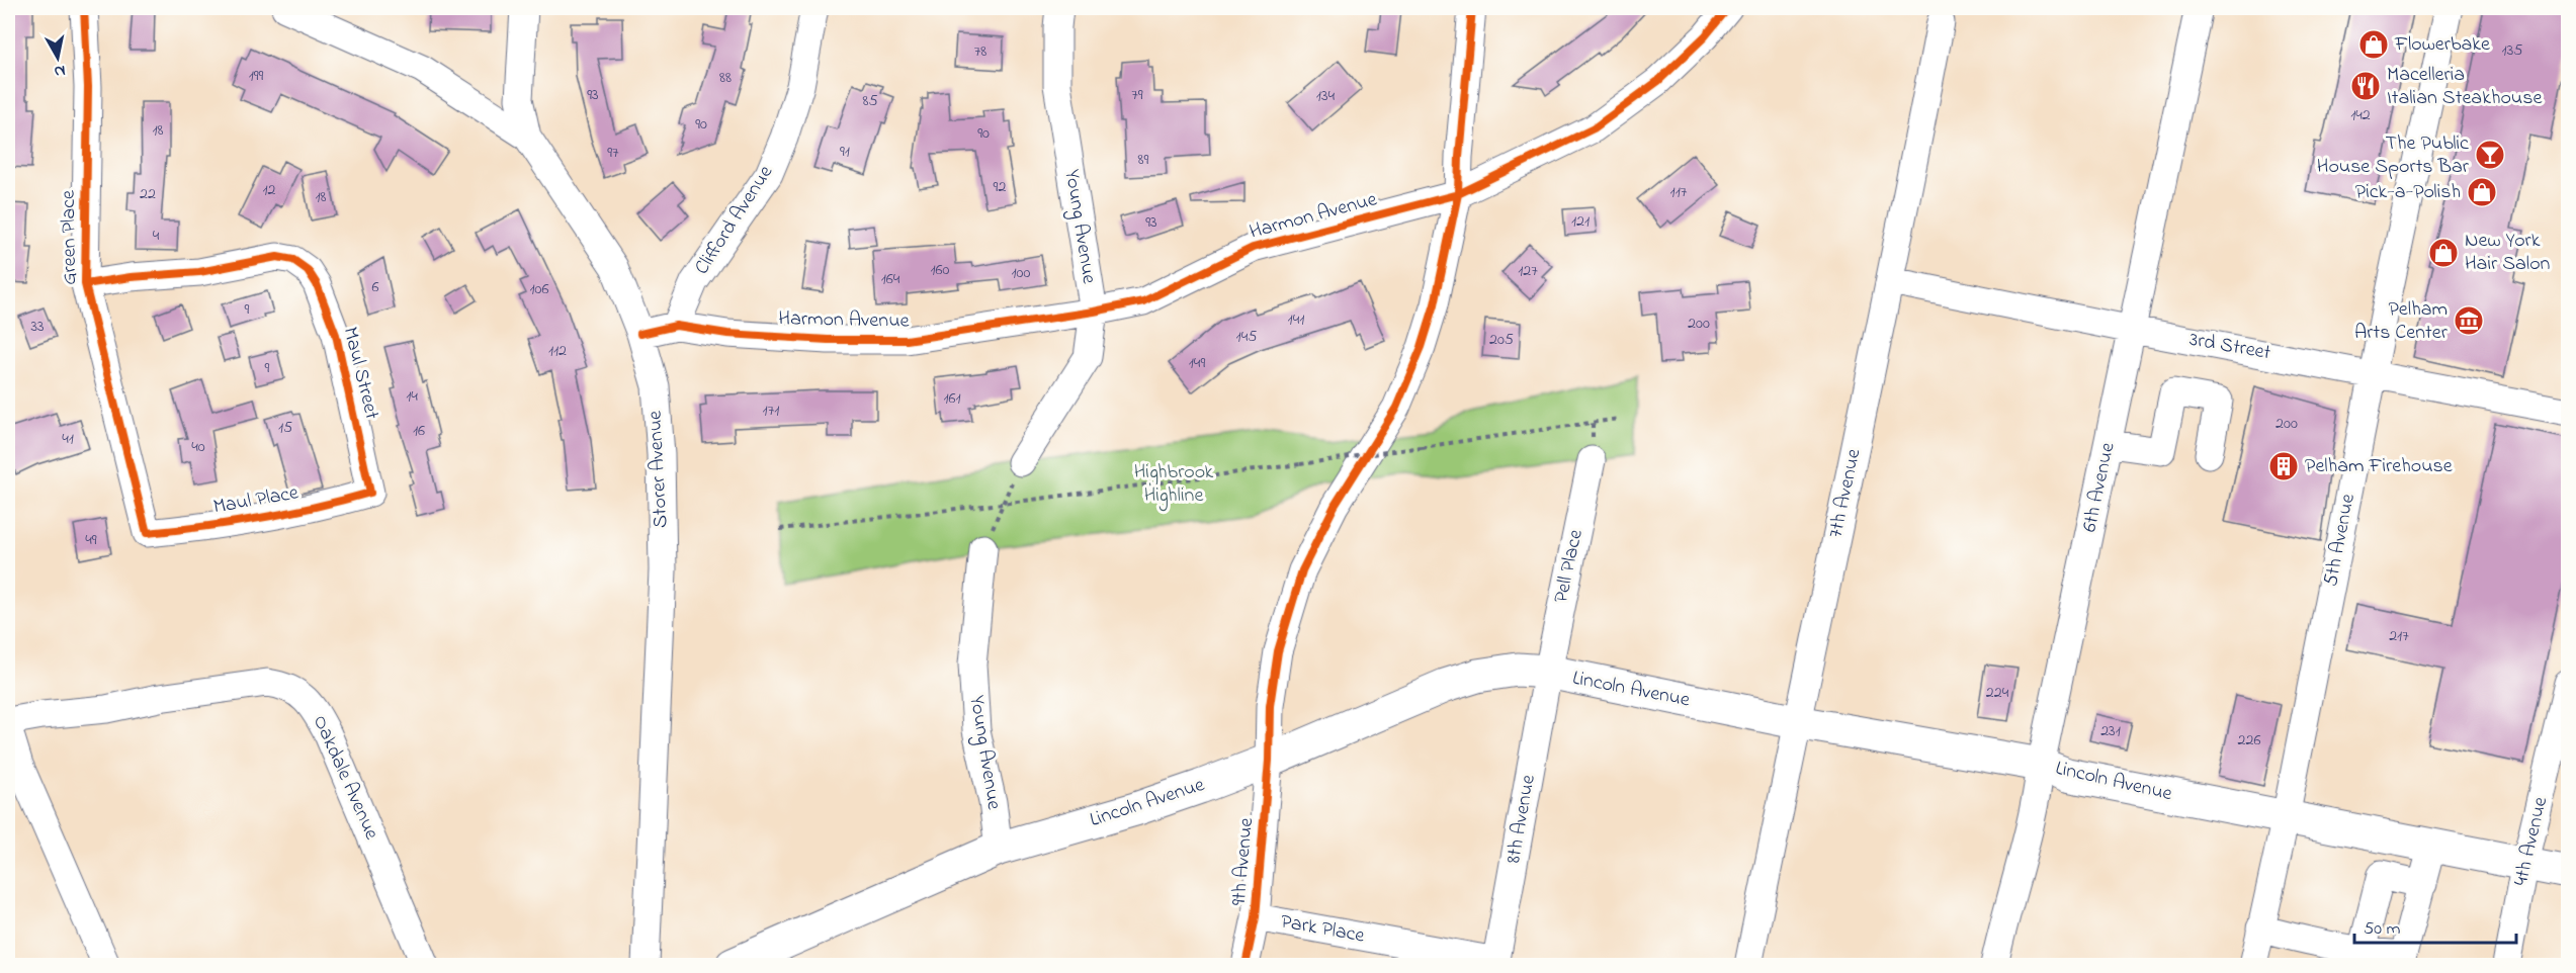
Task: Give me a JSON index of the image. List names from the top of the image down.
{
  "streets": {
    "main road": ["Lincoln Avenue"],
    "street": [
      "Harmon Avenue",
      "Clifford Avenue",
      "Young Avenue",
      "Green Place",
      "3rd Street",
      "Maul Street",
      "Storer Avenue",
      "6th Avenue",
      "7th Avenue",
      "Maul Place",
      "5th Avenue",
      "Pell Place",
      "Oakdale Avenue",
      "8th Avenue",
      "4th Avenue",
      "9th Avenue",
      "Park Place"
    ]
  },
  "crossings": [
    ["Harmon Avenue", "Clifford Avenue"],
    ["Harmon Avenue", "Young Avenue"],
    ["Harmon Avenue", "Storer Avenue"],
    ["Harmon Avenue", "9th Avenue"],
    ["Young Avenue", "Lincoln Avenue"],
    ["Green Place", "Maul Street"],
    ["Green Place", "Maul Place"],
    ["3rd Street", "6th Avenue"],
    ["3rd Street", "7th Avenue"],
    ["3rd Street", "5th Avenue"],
    ["Maul Street", "Maul Place"],
    ["6th Avenue", "Lincoln Avenue"],
    ["7th Avenue", "Lincoln Avenue"],
    ["5th Avenue", "Lincoln Avenue"],
    ["Pell Place", "Lincoln Avenue"],
    ["Pell Place", "8th Avenue"],
    ["Lincoln Avenue", "8th Avenue"],
    ["Lincoln Avenue", "4th Avenue"],
    ["Lincoln Avenue", "9th Avenue"],
    ["8th Avenue", "Park Place"],
    ["9th Avenue", "Park Place"]
  ],
  "parks": ["Highbrook Highline"],
  "places": {
    "shop": ["Flowerbake", "Pick-a-Polish", "New York Hair Salon"],
    "restaurant": ["Macelleria Italian Steakhouse"],
    "bar": ["The Public House Sports Bar"],
    "museum": ["Pelham Arts Center"],
    "building": ["Pelham Firehouse"]
  },
  "house_numbers": [
    "135",
    "78",
    "199",
    "88",
    "93",
    "79",
    "134",
    "85",
    "142",
    "90",
    "18",
    "90",
    "91",
    "97",
    "89",
    "92",
    "12",
    "117",
    "22",
    "18",
    "121",
    "93",
    "4",
    "160",
    "127",
    "100",
    "164",
    "6",
    "106",
    "9",
    "141",
    "200",
    "33",
    "145",
    "205",
    "112",
    "149",
    "9",
    "14",
    "161",
    "171",
    "200",
    "15",
    "16",
    "41",
    "40",
    "49",
    "217",
    "224",
    "231",
    "226"
  ],
  "scale_bar": "50 m",
  "north": "bottom"
}
